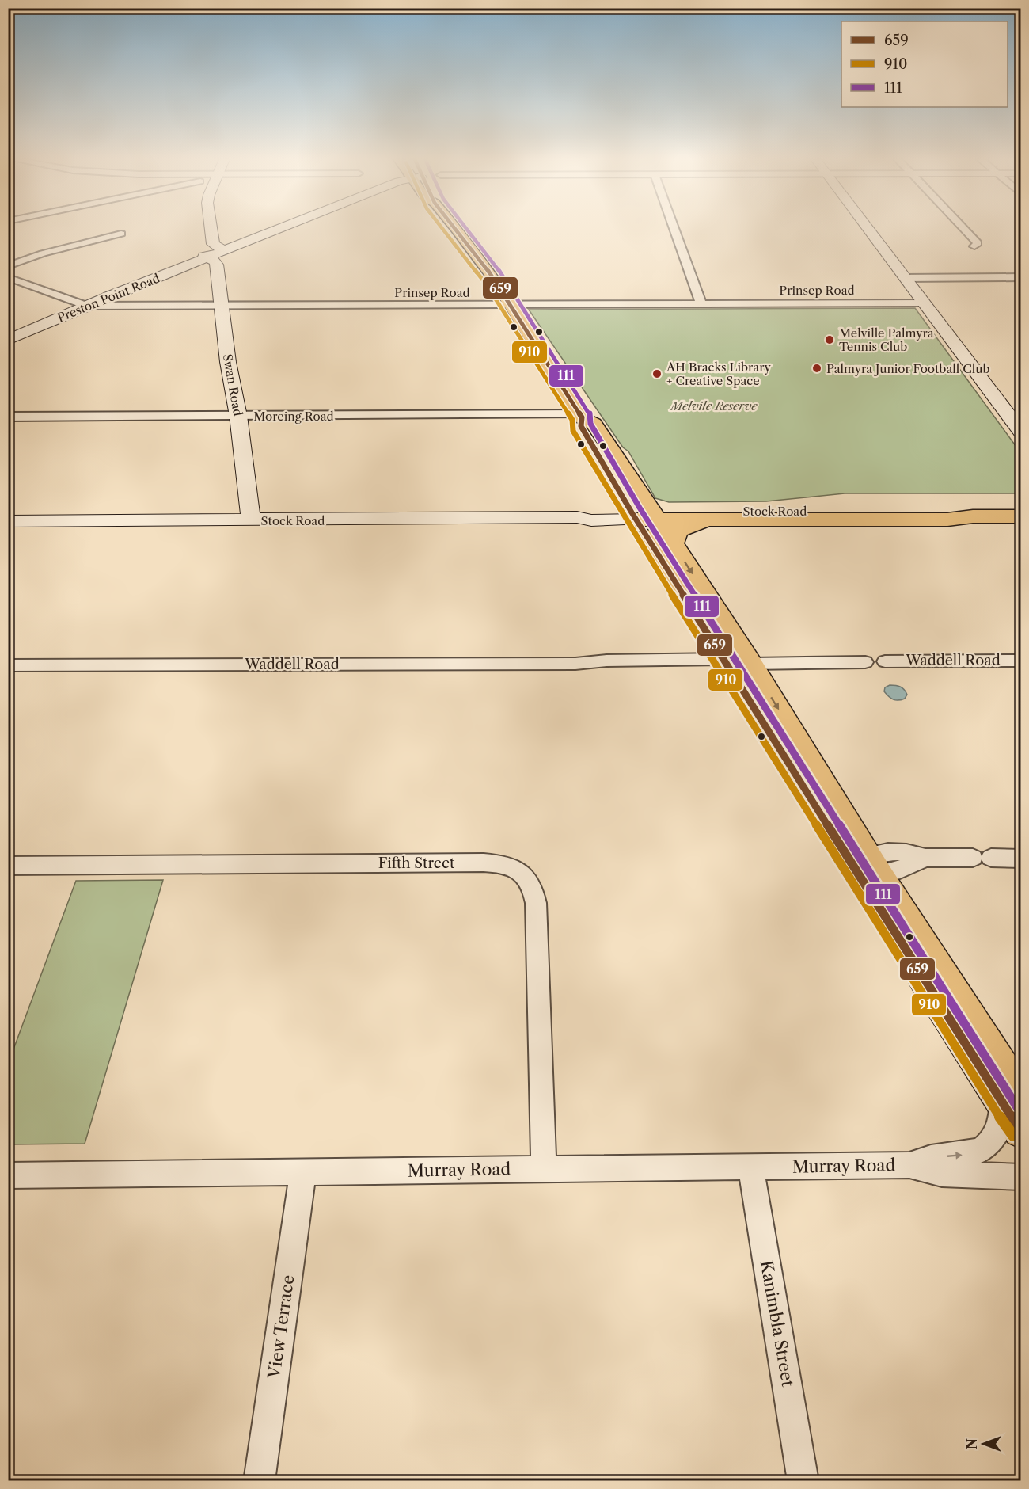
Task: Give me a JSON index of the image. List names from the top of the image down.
{
  "streets": {
    "main road": ["Stock Road"],
    "street": [
      "Prinsep Road",
      "Preston Point Road",
      "Swan Road",
      "Moreing Road",
      "Waddell Road",
      "Fifth Street",
      "Murray Road",
      "Kanimbla Street",
      "View Terrace"
    ]
  },
  "crossings": [
    ["Prinsep Road", "Preston Point Road"],
    ["Prinsep Road", "Swan Road"],
    ["Preston Point Road", "Swan Road"],
    ["Swan Road", "Moreing Road"],
    ["Swan Road", "Stock Road"],
    ["Fifth Street", "Murray Road"],
    ["Murray Road", "Kanimbla Street"],
    ["Murray Road", "View Terrace"]
  ],
  "parks": ["Melvile Reserve"],
  "places": ["Melville Palmyra Tennis Club", "Palmyra Junior Football Club", "AH Bracks Library + Creative Space"],
  "lines": ["transit line 659", "transit line 910", "transit line 111"],
  "legend": ["659", "910", "111"],
  "north": "left"
}
